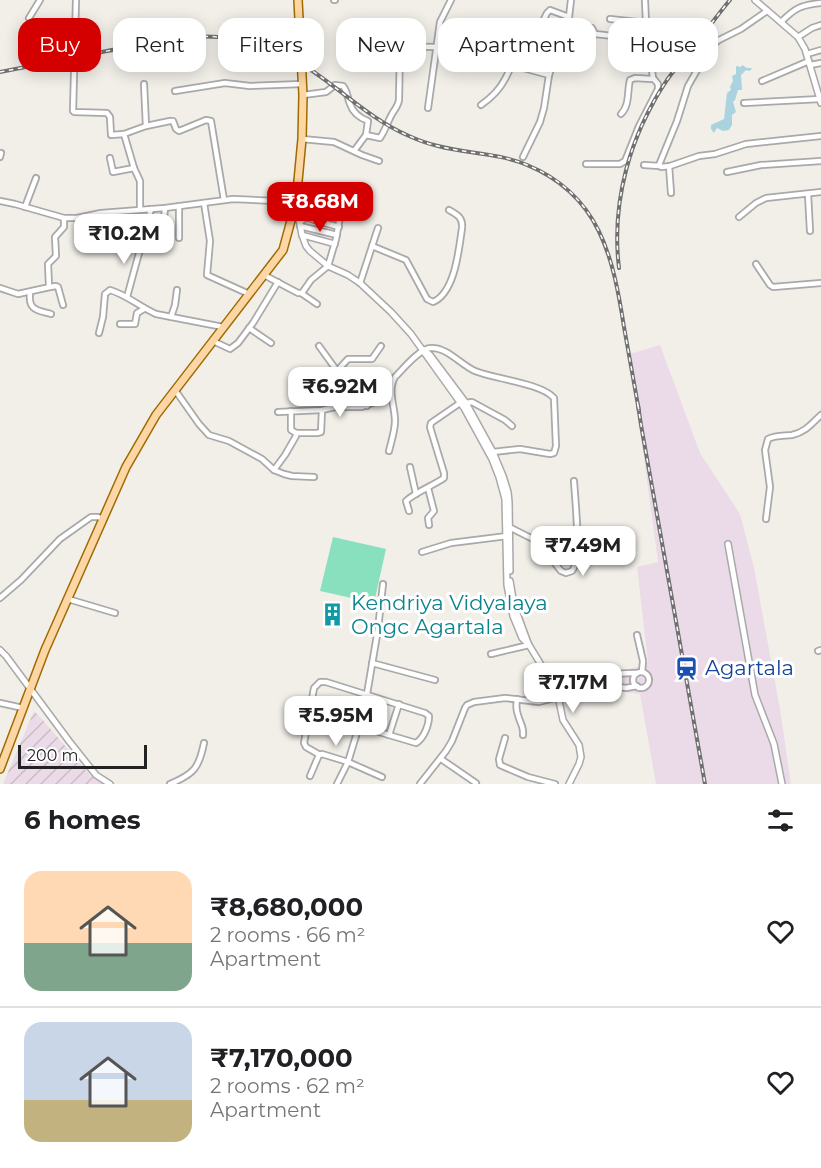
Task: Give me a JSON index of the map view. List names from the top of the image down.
{
  "places": {
    "building": ["Kendriya Vidyalaya Ongc Agartala"],
    "station": ["Agartala"]
  },
  "scale_bar": "200 m",
  "page": {
    "chip": [
      "Buy",
      "Rent",
      "Filters",
      "New",
      "Apartment",
      "House"
    ],
    "price": [
      "₹8.68M",
      "₹10.2M",
      "₹6.92M",
      "₹7.49M",
      "₹7.17M",
      "₹5.95M"
    ],
    "scale": "200 m",
    "heading": "6 homes",
    "list": [
      {
        "name": "₹8,680,000",
        "note": "2 rooms · 66 m² · Apartment"
      },
      {
        "name": "₹7,170,000",
        "note": "2 rooms · 62 m² · Apartment"
      }
    ]
  }
}
